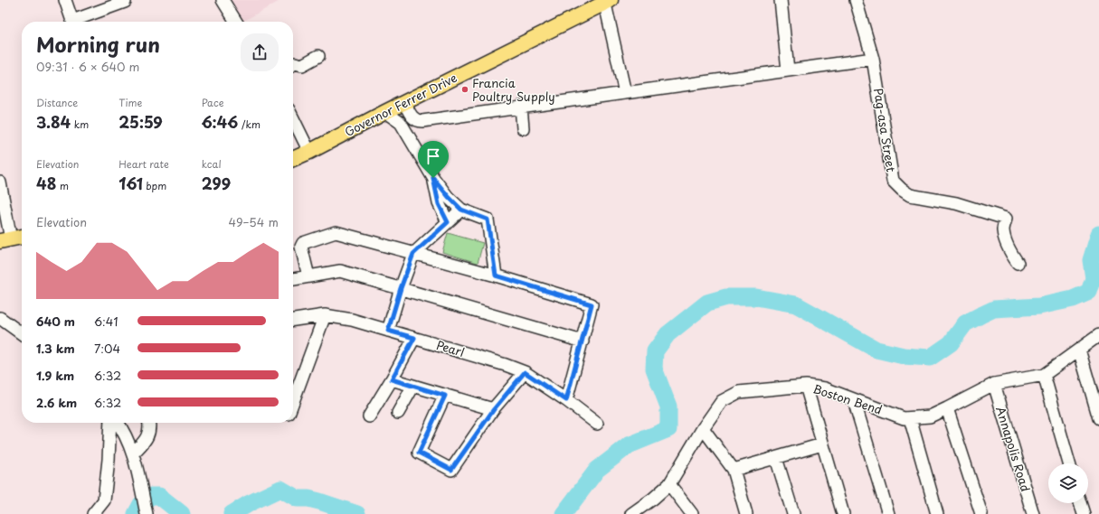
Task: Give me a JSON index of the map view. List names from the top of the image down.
{
  "streets": {
    "main road": ["Governor Ferrer Drive"],
    "street": [
      "Pag-asa Street",
      "Pearl",
      "Boston Bend",
      "Annapolis Road"
    ]
  },
  "crossings": [
    ["Boston Bend", "Annapolis Road"]
  ],
  "places": ["Francia Poultry Supply"],
  "page": {
    "heading": ["Morning run", "09:31 · 6 × 640 m"],
    "stats": [
      ["Distance", "3.84 km"],
      ["Time", "25:59"],
      ["Pace", "6:46 /km"],
      ["Elevation", "48 m"],
      ["Heart rate", "161 bpm"],
      ["kcal", "299"]
    ],
    "chart": ["Elevation", "49–54 m"],
    "list": [
      {
        "name": "640 m",
        "note": "6:41"
      },
      {
        "name": "1.3 km",
        "note": "7:04"
      },
      {
        "name": "1.9 km",
        "note": "6:32"
      },
      {
        "name": "2.6 km",
        "note": "6:32"
      }
    ]
  }
}
